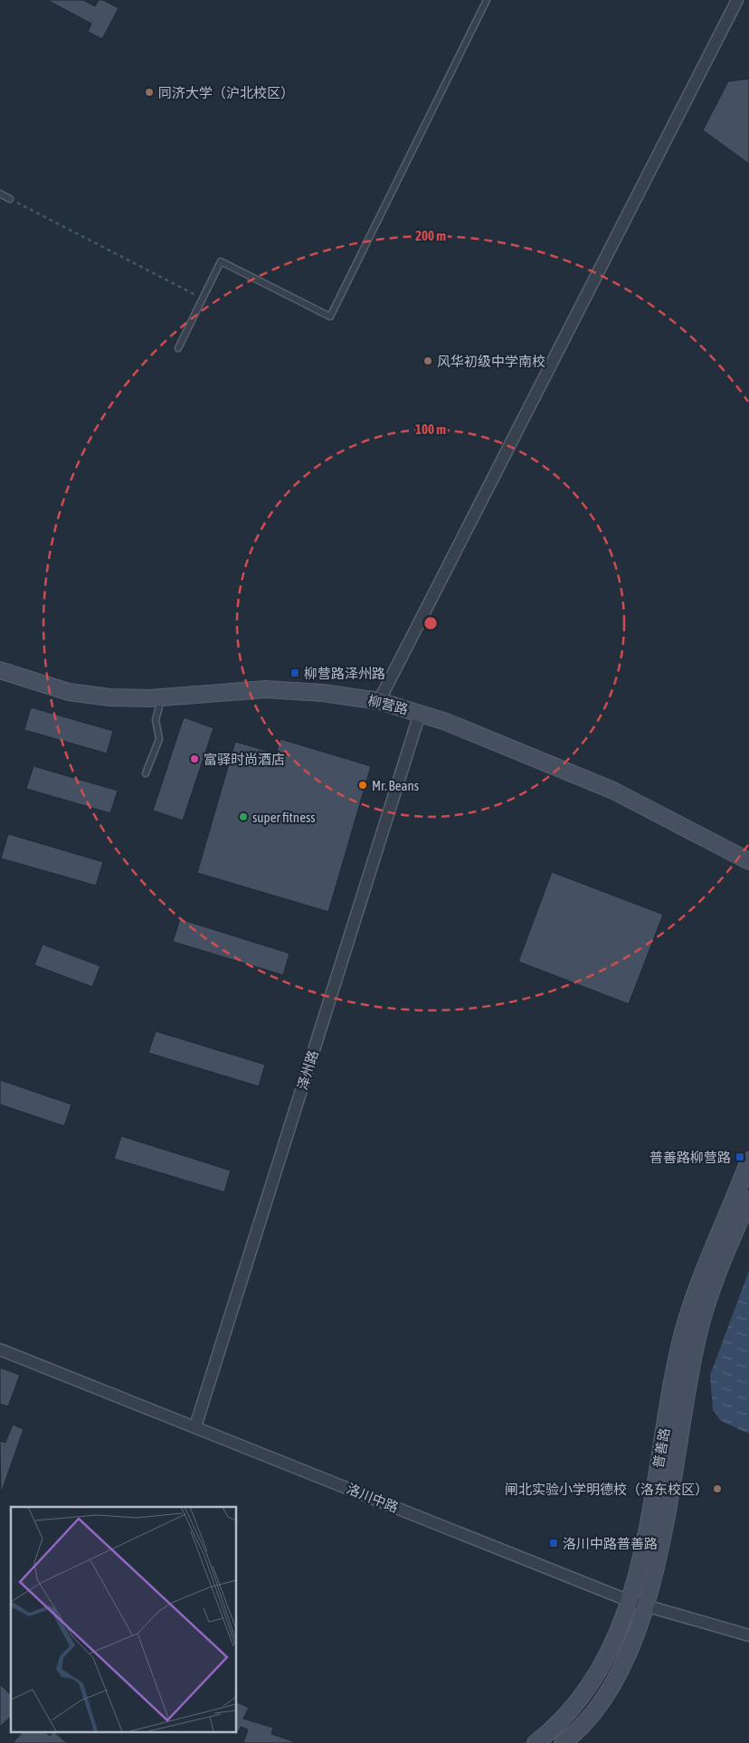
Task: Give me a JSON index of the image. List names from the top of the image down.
{
  "streets": {
    "main road": ["柳营路", "普善路"],
    "street": ["泽州路", "洛川中路"]
  },
  "crossings": [
    ["柳营路", "泽州路"],
    ["泽州路", "洛川中路"],
    ["普善路", "洛川中路"]
  ],
  "places": {
    "other": [
      "同济大学（沪北校区）",
      "风华初级中学南校",
      "富驿时尚酒店",
      "Mr. Beans",
      "super fitness",
      "闸北实验小学明德校（洛东校区）"
    ],
    "transit": ["柳营路泽州路", "普善路柳营路", "洛川中路普善路"]
  },
  "rings": ["200 m", "100 m"]
}
